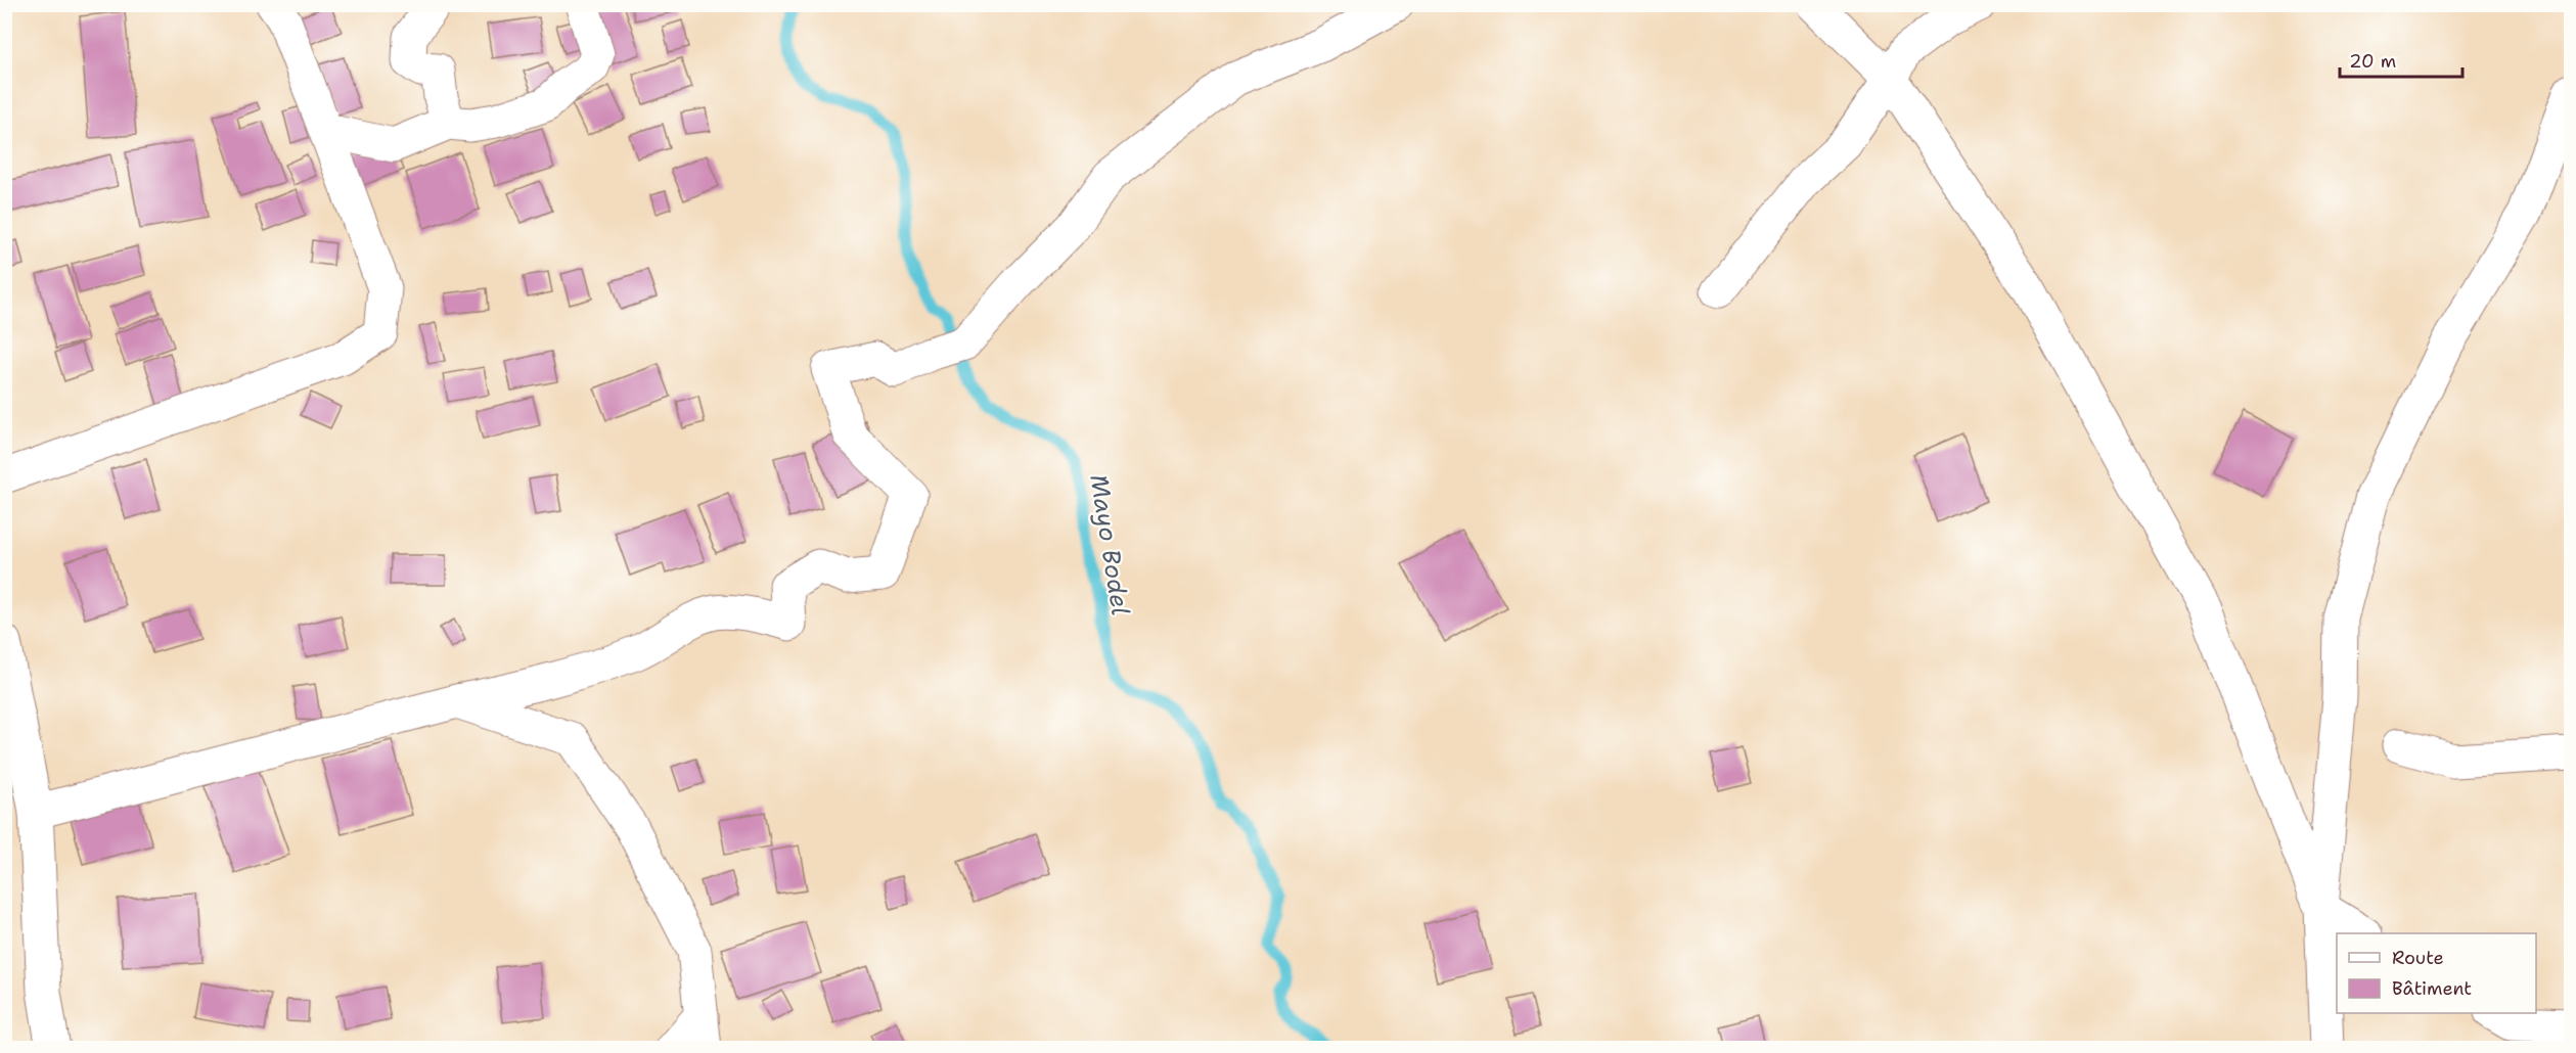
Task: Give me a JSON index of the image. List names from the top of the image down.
{
  "water": ["Mayo Bodel"],
  "legend": ["Route", "Bâtiment"],
  "scale_bar": "20 m"
}
